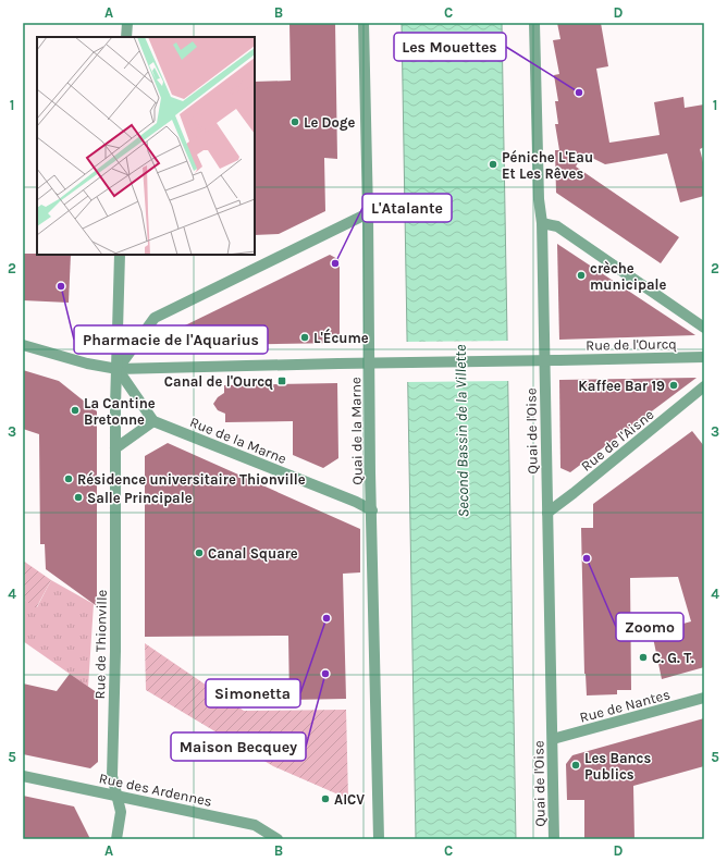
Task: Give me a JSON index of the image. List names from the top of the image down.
{
  "streets": {
    "street": [
      "Rue de l'Ourcq",
      "Quai de la Marne",
      "Quai de l'Oise",
      "Rue de la Marne",
      "Rue de l'Aisne",
      "Rue de Thionville",
      "Rue de Nantes",
      "Rue des Ardennes"
    ]
  },
  "crossings": [
    ["Rue de l'Ourcq", "Rue de Thionville"],
    ["Quai de la Marne", "Rue de la Marne"],
    ["Quai de l'Oise", "Rue de l'Aisne"],
    ["Quai de l'Oise", "Rue de Nantes"],
    ["Rue de Thionville", "Rue des Ardennes"]
  ],
  "water": ["Second Bassin de la Villette"],
  "places": {
    "other": [
      "Les Mouettes",
      "Le Doge",
      "Péniche L'Eau Et Les Rêves",
      "L'Atalante",
      "crèche municipale",
      "Pharmacie de l'Aquarius",
      "L'Écume",
      "Kaffee Bar 19",
      "La Cantine Bretonne",
      "Résidence universitaire Thionville",
      "Salle Principale",
      "Canal Square",
      "Zoomo",
      "Simonetta",
      "C. G. T.",
      "Maison Becquey",
      "Les Bancs Publics",
      "AICV"
    ],
    "transit": ["Canal de l'Ourcq"]
  },
  "grid": {
    "columns": [
      "A",
      "B",
      "C",
      "D"
    ],
    "rows": [
      "1",
      "2",
      "3",
      "4",
      "5"
    ]
  }
}
